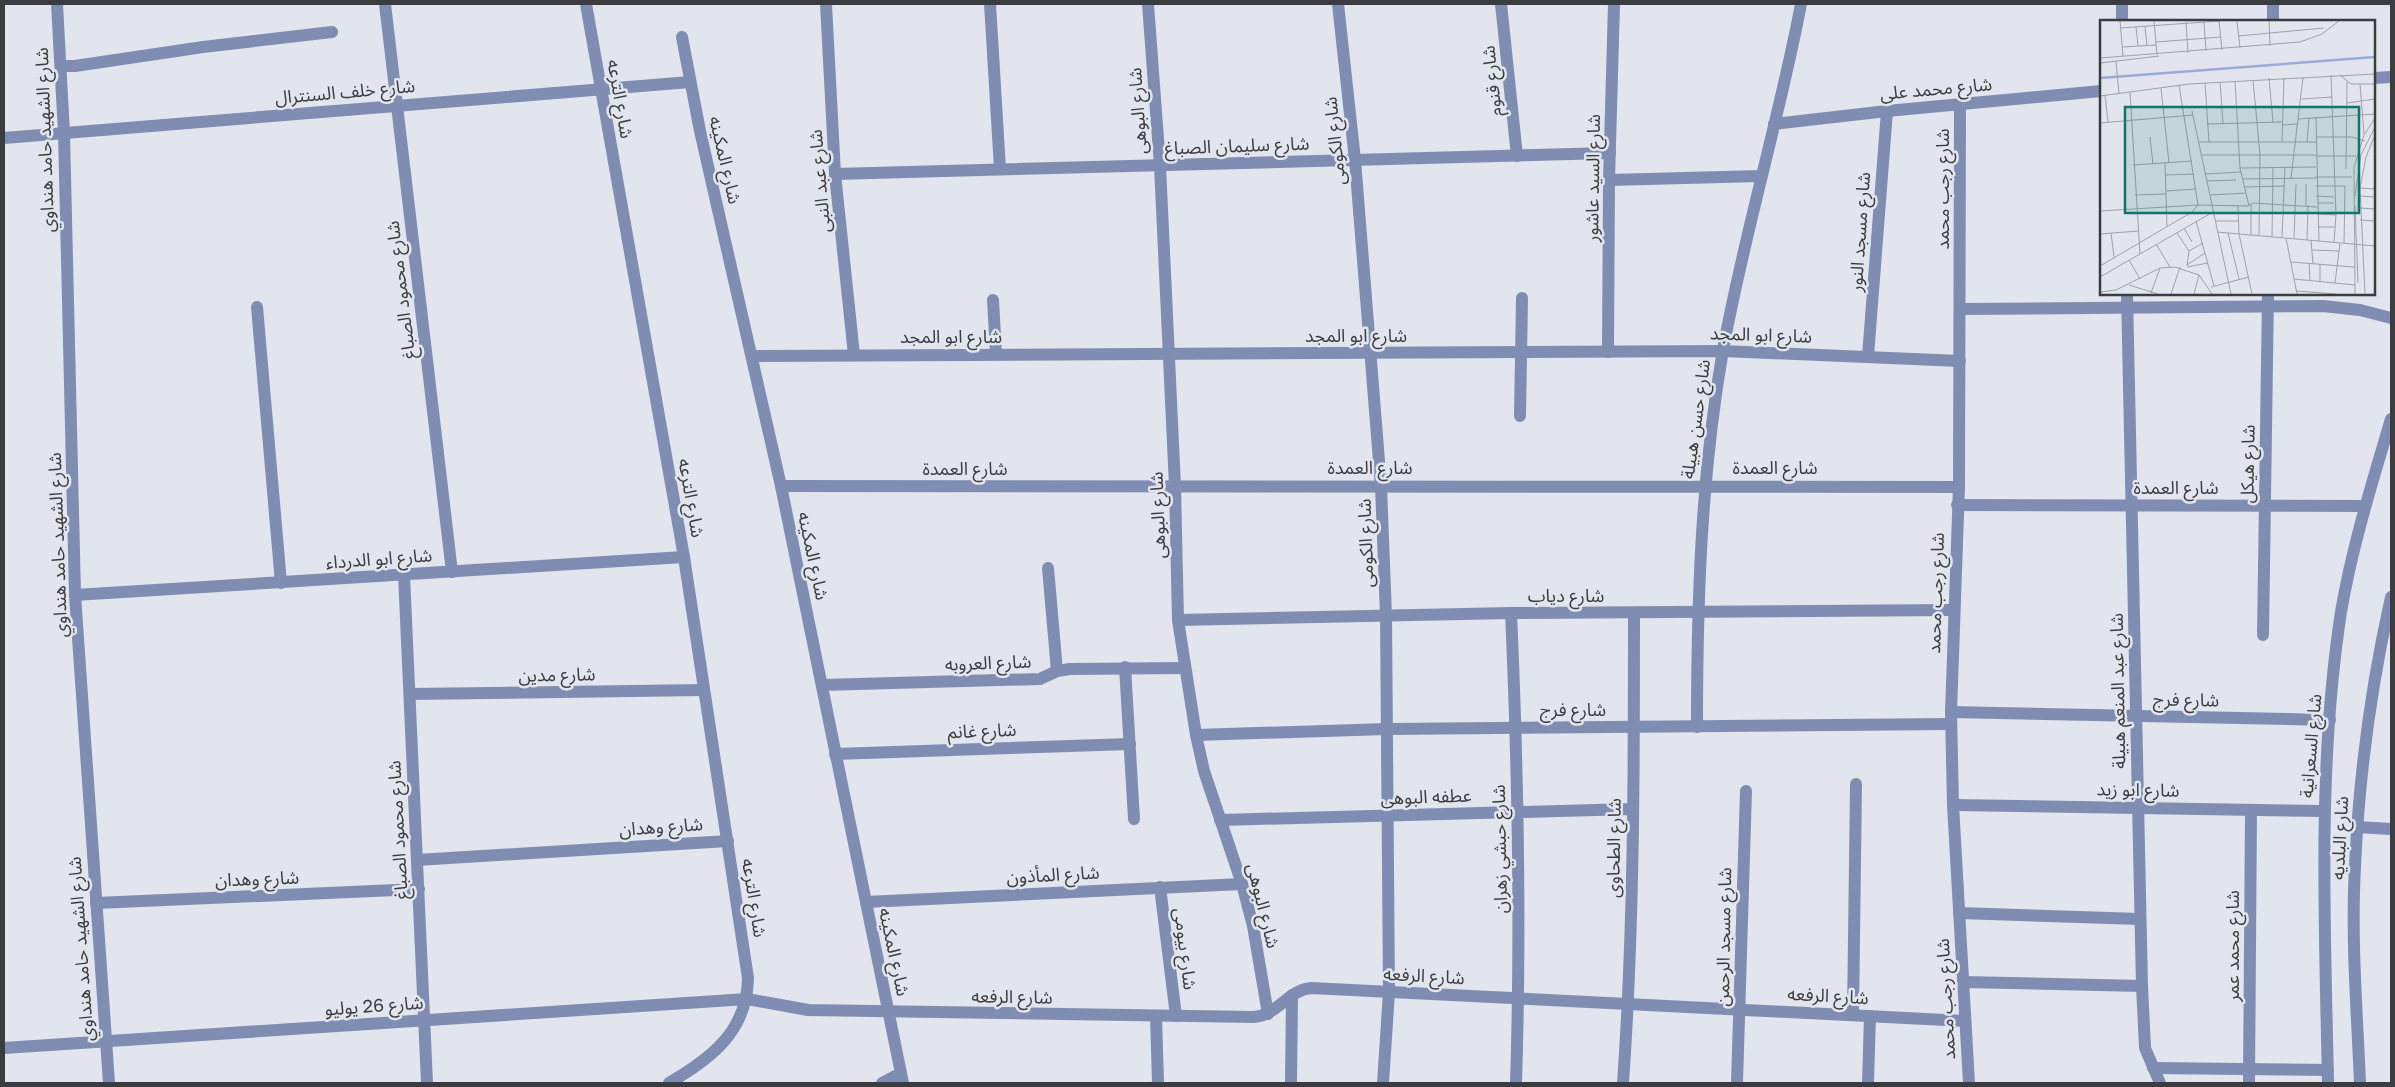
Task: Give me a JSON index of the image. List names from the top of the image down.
{
  "streets": {
    "street": [
      "شارع قنوم",
      "شارع محمد على",
      "شارع خلف السنترال",
      "شارع الترعه",
      "شارع البوهى",
      "شارع الشهيد حامد هنداوي",
      "شارع الكومى",
      "شارع سليمان الصباغ",
      "شارع المكينه",
      "شارع السيد عاشور",
      "شارع عبد النبى",
      "شارع رجب محمد",
      "شارع مسجد النور",
      "شارع محمود الصباغ",
      "شارع ابو المجد",
      "شارع حسن هبيلة",
      "شارع هيكل",
      "شارع العمدة",
      "شارع ابو الدرداء",
      "شارع دياب",
      "شارع العروبه",
      "شارع مدين",
      "شارع عبد المنعم هبيلة",
      "شارع فرج",
      "شارع غانم",
      "شارع السعرانية",
      "شارع ابو زيد",
      "عطفه البوهى",
      "شارع وهدان",
      "شارع البلديه",
      "شارع الطحاوى",
      "شارع حبشي زهران",
      "شارع المأذون",
      "شارع مسجد الرحمن",
      "شارع محمد عمر",
      "شارع بيومى",
      "شارع الرفعه",
      "شارع 26 يوليو"
    ]
  },
  "crossings": [
    ["شارع قنوم", "شارع سليمان الصباغ"],
    ["شارع محمد على", "شارع رجب محمد"],
    ["شارع محمد على", "شارع مسجد النور"],
    ["شارع محمد على", "شارع حسن هبيلة"],
    ["شارع خلف السنترال", "شارع الترعه"],
    ["شارع خلف السنترال", "شارع الشهيد حامد هنداوي"],
    ["شارع خلف السنترال", "شارع المكينه"],
    ["شارع خلف السنترال", "شارع محمود الصباغ"],
    ["شارع الترعه", "شارع ابو الدرداء"],
    ["شارع الترعه", "شارع مدين"],
    ["شارع الترعه", "شارع وهدان"],
    ["شارع الترعه", "شارع 26 يوليو"],
    ["شارع البوهى", "شارع سليمان الصباغ"],
    ["شارع البوهى", "شارع ابو المجد"],
    ["شارع البوهى", "شارع العمدة"],
    ["شارع البوهى", "شارع دياب"],
    ["شارع البوهى", "شارع العروبه"],
    ["شارع البوهى", "شارع فرج"],
    ["شارع البوهى", "عطفه البوهى"],
    ["شارع البوهى", "شارع المأذون"],
    ["شارع البوهى", "شارع الرفعه"],
    ["شارع الشهيد حامد هنداوي", "شارع ابو الدرداء"],
    ["شارع الشهيد حامد هنداوي", "شارع وهدان"],
    ["شارع الشهيد حامد هنداوي", "شارع 26 يوليو"],
    ["شارع الكومى", "شارع سليمان الصباغ"],
    ["شارع الكومى", "شارع ابو المجد"],
    ["شارع الكومى", "شارع العمدة"],
    ["شارع الكومى", "شارع دياب"],
    ["شارع الكومى", "شارع فرج"],
    ["شارع الكومى", "عطفه البوهى"],
    ["شارع الكومى", "شارع الرفعه"],
    ["شارع سليمان الصباغ", "شارع السيد عاشور"],
    ["شارع سليمان الصباغ", "شارع عبد النبى"],
    ["شارع المكينه", "شارع ابو المجد"],
    ["شارع المكينه", "شارع العمدة"],
    ["شارع المكينه", "شارع العروبه"],
    ["شارع المكينه", "شارع غانم"],
    ["شارع المكينه", "شارع المأذون"],
    ["شارع المكينه", "شارع الرفعه"],
    ["شارع المكينه", "شارع 26 يوليو"],
    ["شارع السيد عاشور", "شارع ابو المجد"],
    ["شارع عبد النبى", "شارع ابو المجد"],
    ["شارع رجب محمد", "شارع ابو المجد"],
    ["شارع رجب محمد", "شارع العمدة"],
    ["شارع رجب محمد", "شارع دياب"],
    ["شارع رجب محمد", "شارع فرج"],
    ["شارع رجب محمد", "شارع ابو زيد"],
    ["شارع رجب محمد", "شارع الرفعه"],
    ["شارع مسجد النور", "شارع ابو المجد"],
    ["شارع محمود الصباغ", "شارع ابو الدرداء"],
    ["شارع محمود الصباغ", "شارع مدين"],
    ["شارع محمود الصباغ", "شارع وهدان"],
    ["شارع محمود الصباغ", "شارع 26 يوليو"],
    ["شارع ابو المجد", "شارع حسن هبيلة"],
    ["شارع حسن هبيلة", "شارع العمدة"],
    ["شارع حسن هبيلة", "شارع دياب"],
    ["شارع حسن هبيلة", "شارع فرج"],
    ["شارع هيكل", "شارع العمدة"],
    ["شارع العمدة", "شارع عبد المنعم هبيلة"],
    ["شارع العمدة", "شارع السعرانية"],
    ["شارع دياب", "شارع الطحاوى"],
    ["شارع دياب", "شارع حبشي زهران"],
    ["شارع عبد المنعم هبيلة", "شارع فرج"],
    ["شارع عبد المنعم هبيلة", "شارع ابو زيد"],
    ["شارع فرج", "شارع السعرانية"],
    ["شارع فرج", "شارع الطحاوى"],
    ["شارع فرج", "شارع حبشي زهران"],
    ["شارع السعرانية", "شارع ابو زيد"],
    ["شارع ابو زيد", "شارع محمد عمر"],
    ["عطفه البوهى", "شارع الطحاوى"],
    ["عطفه البوهى", "شارع حبشي زهران"],
    ["شارع الطحاوى", "شارع الرفعه"],
    ["شارع حبشي زهران", "شارع الرفعه"],
    ["شارع المأذون", "شارع بيومى"],
    ["شارع مسجد الرحمن", "شارع الرفعه"],
    ["شارع بيومى", "شارع الرفعه"],
    ["شارع الرفعه", "شارع 26 يوليو"]
  ]
}
